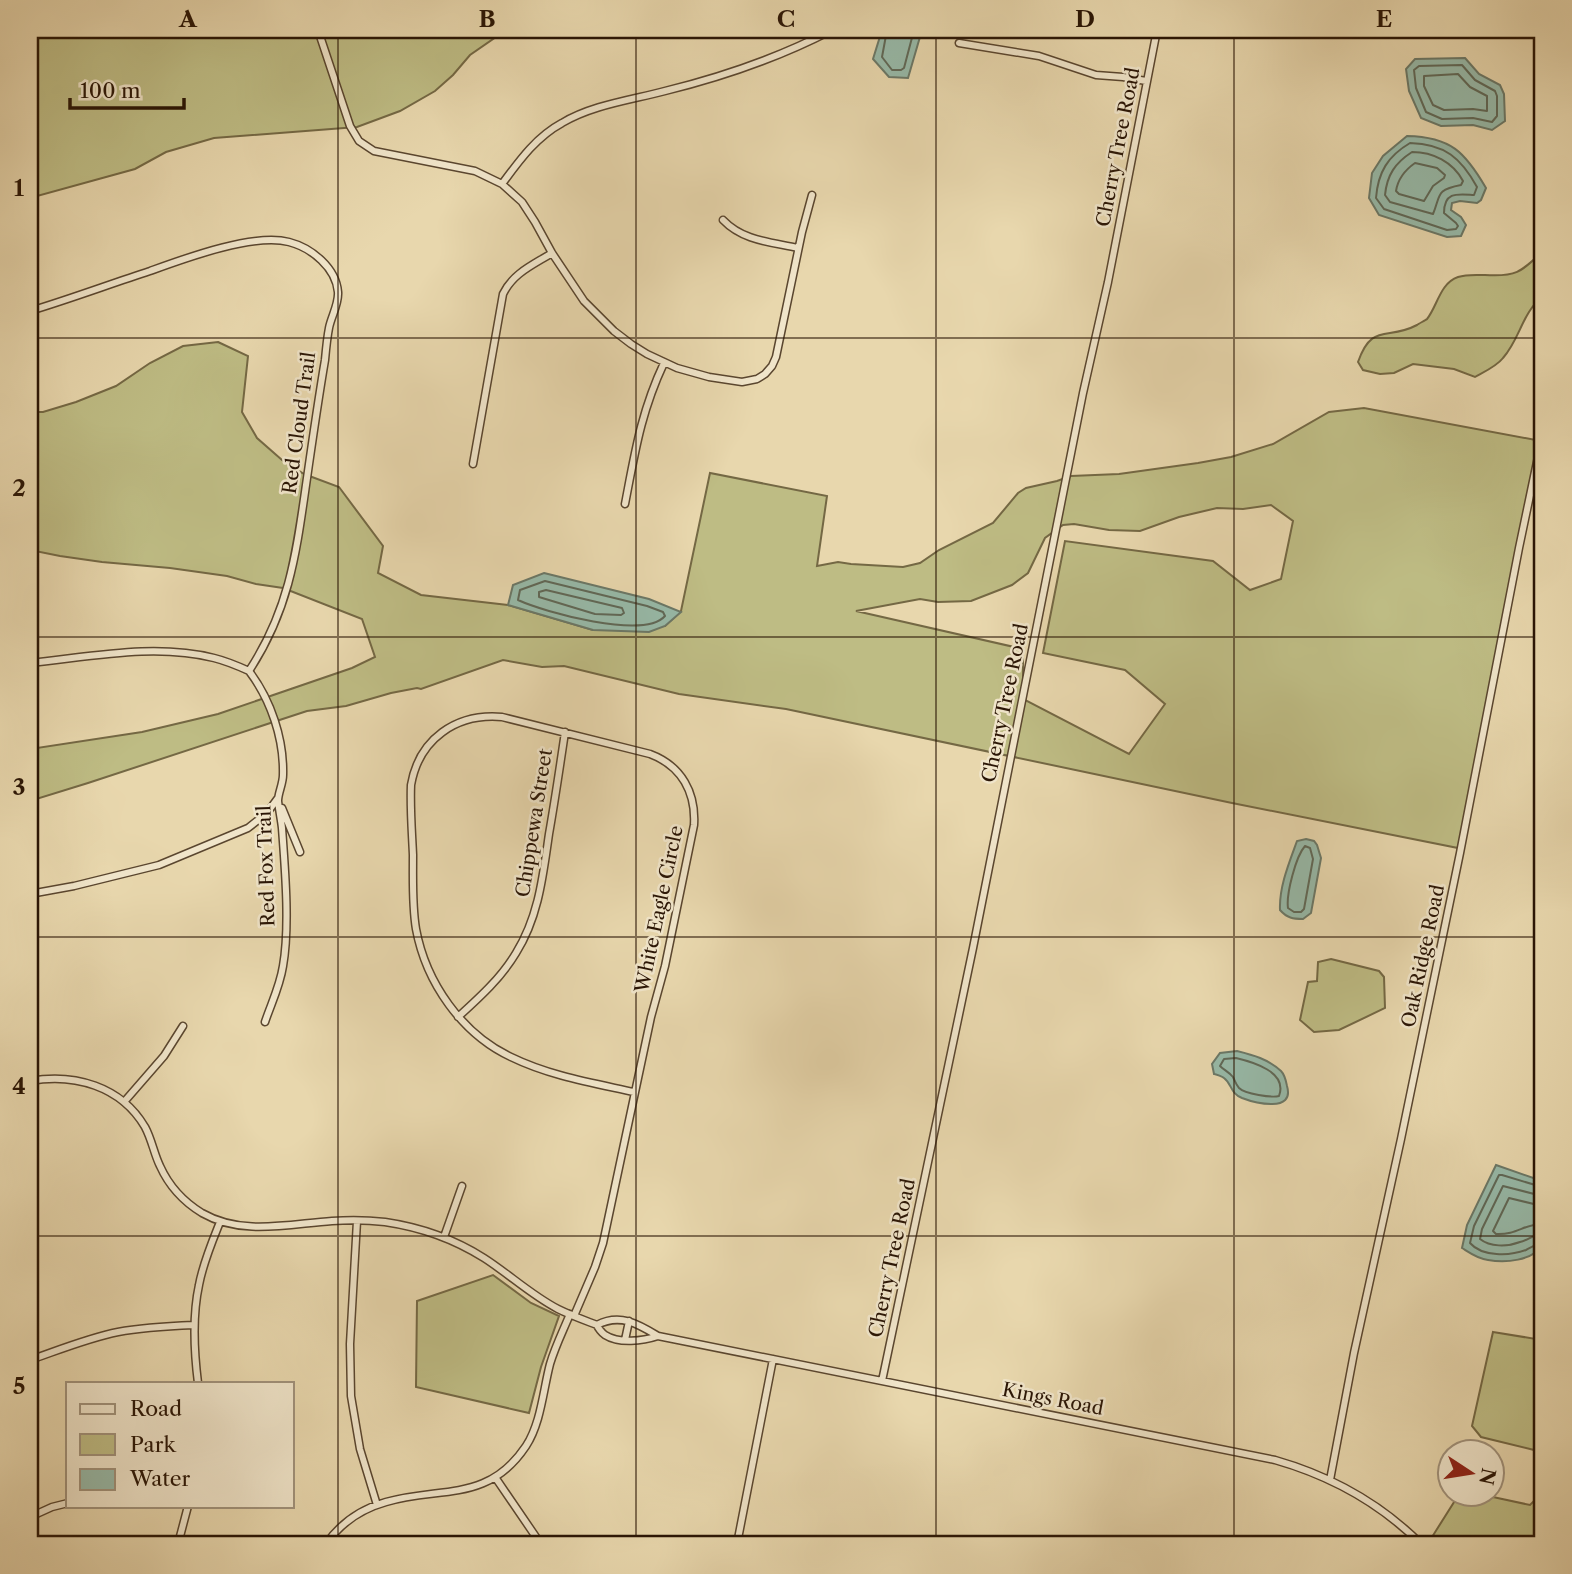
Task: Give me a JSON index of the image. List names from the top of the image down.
{
  "streets": {
    "street": [
      "Cherry Tree Road",
      "Red Cloud Trail",
      "Chippewa Street",
      "Red Fox Trail",
      "White Eagle Circle",
      "Oak Ridge Road",
      "Kings Road"
    ]
  },
  "crossings": [
    ["Cherry Tree Road", "Kings Road"],
    ["Red Cloud Trail", "Red Fox Trail"],
    ["Chippewa Street", "White Eagle Circle"],
    ["Oak Ridge Road", "Kings Road"]
  ],
  "legend": ["Road", "Park", "Water"],
  "scale_bar": "100 m",
  "north": "right",
  "grid": {
    "columns": [
      "A",
      "B",
      "C",
      "D",
      "E"
    ],
    "rows": [
      "1",
      "2",
      "3",
      "4",
      "5"
    ]
  }
}
